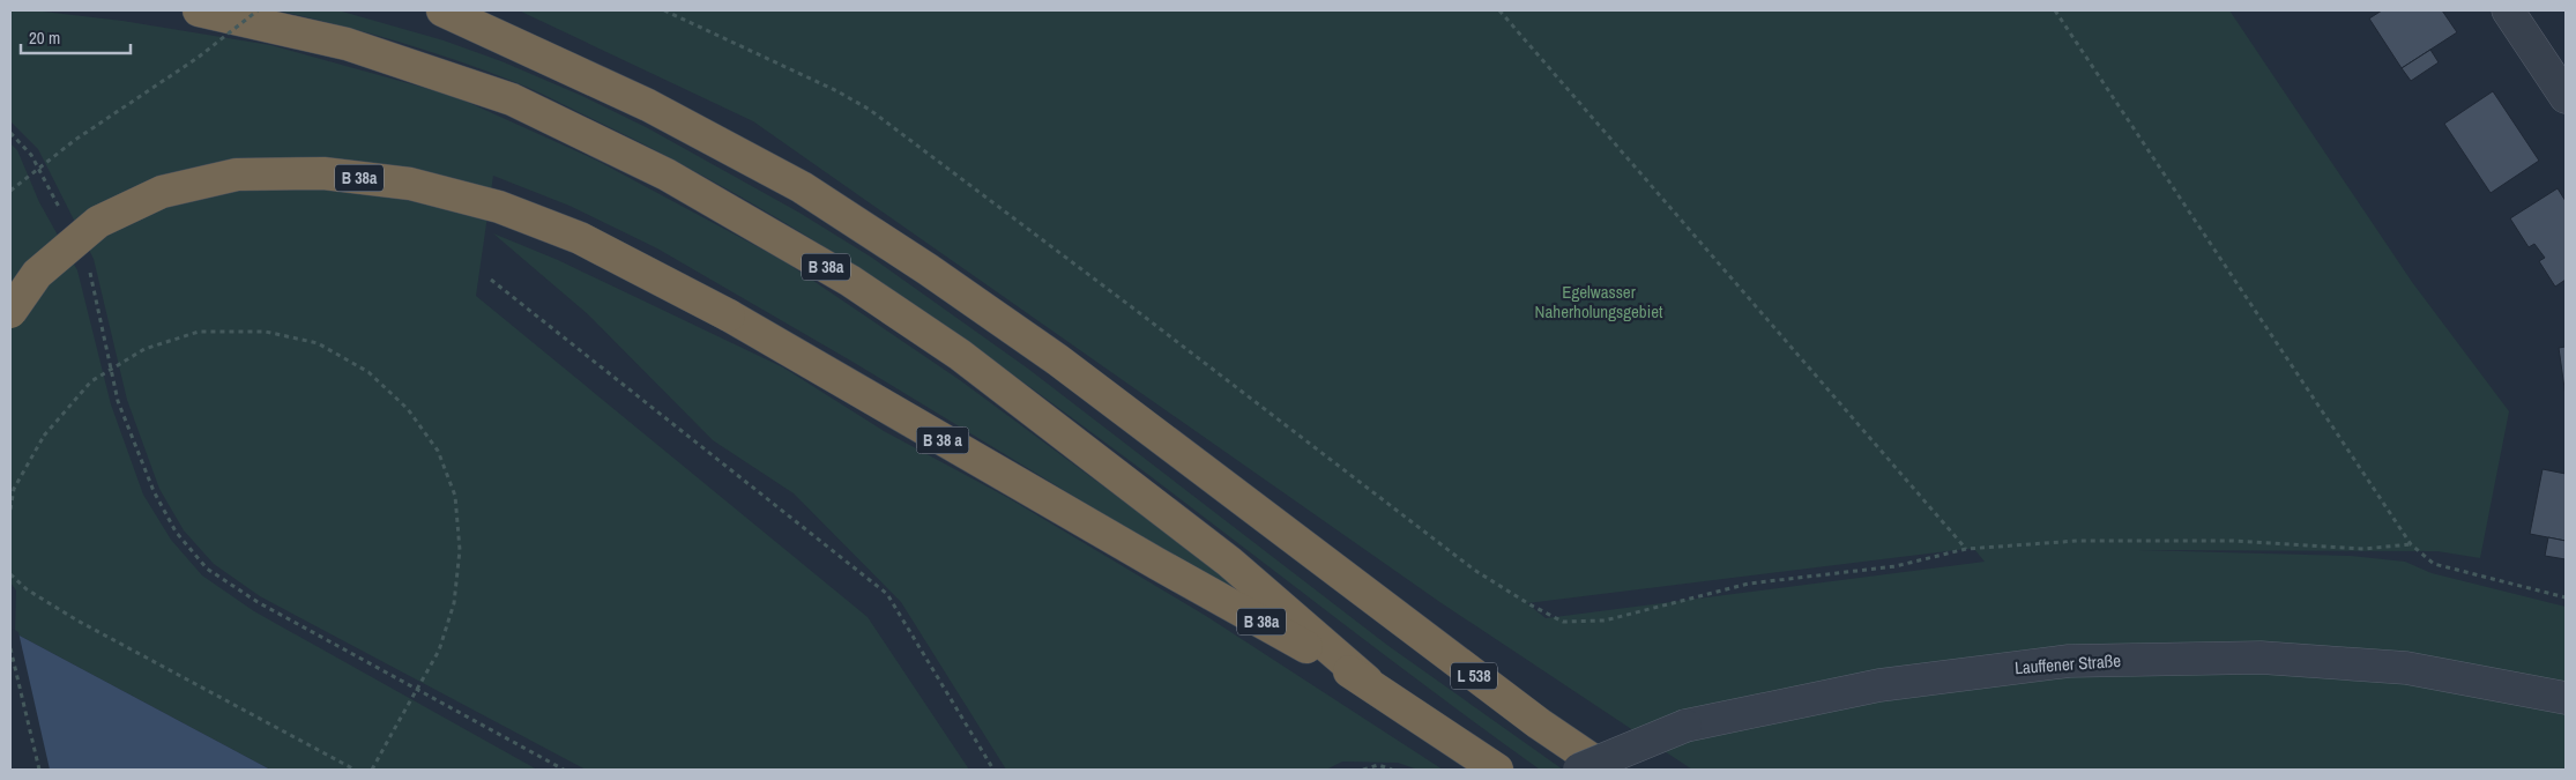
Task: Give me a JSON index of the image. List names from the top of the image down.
{
  "streets": {
    "highway": ["B 38a", "B 38 a", "L 538"],
    "street": ["Lauffener Straße"]
  },
  "crossings": [
    ["B 38a", "B 38 a"]
  ],
  "parks": ["Egelwasser Naherholungsgebiet"],
  "scale_bar": "20 m"
}
